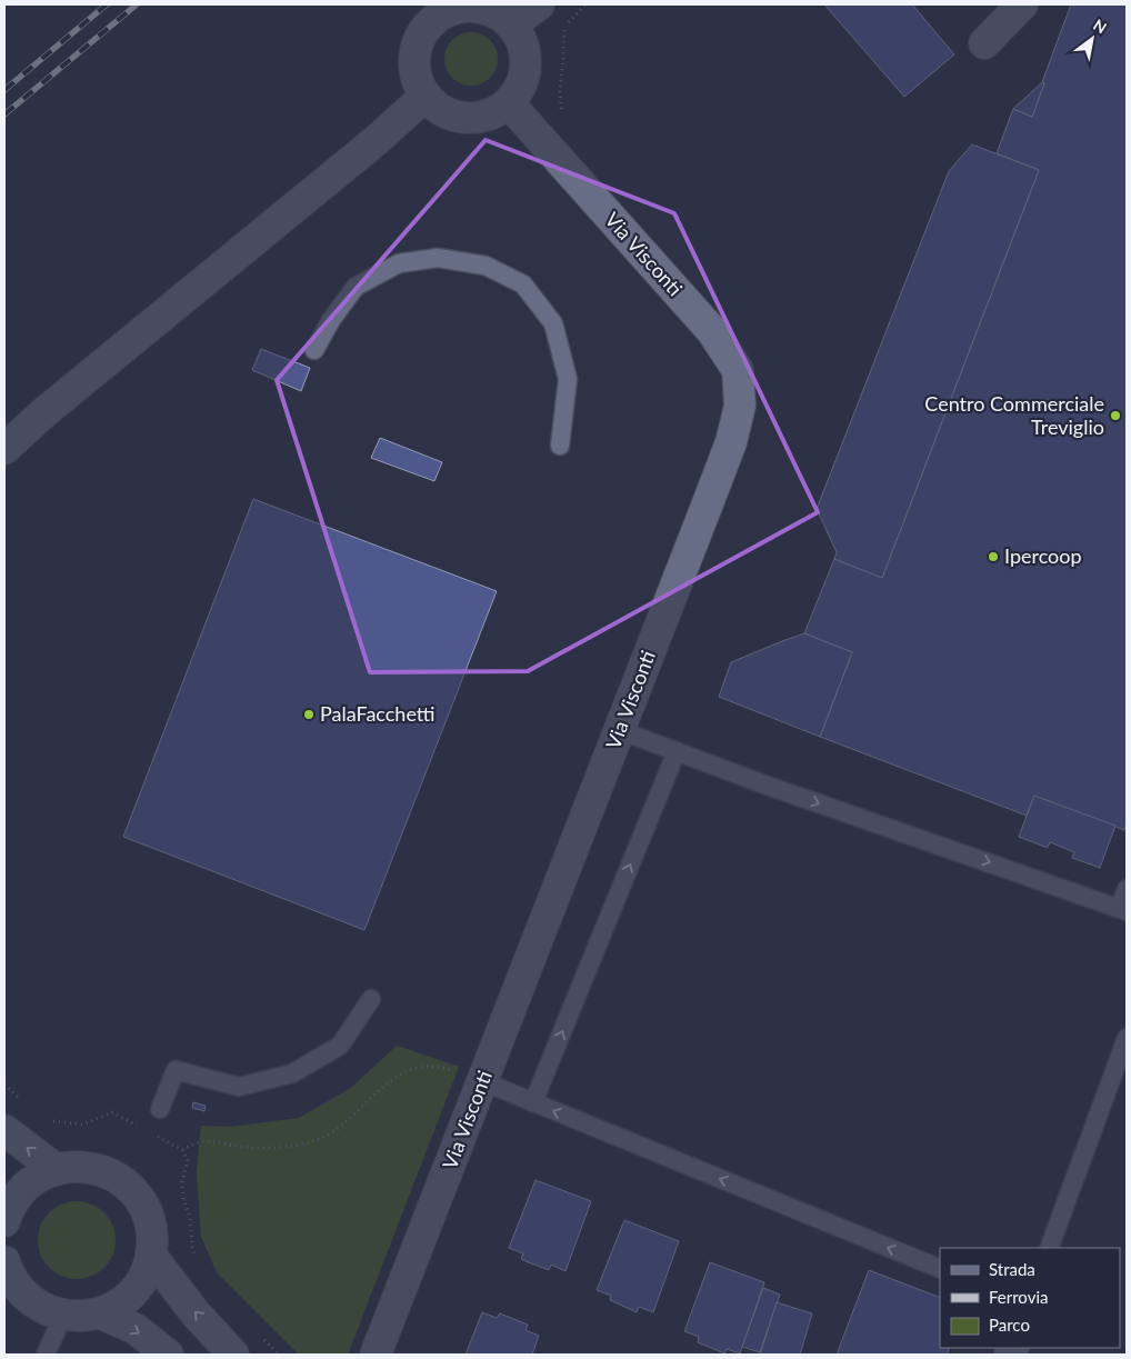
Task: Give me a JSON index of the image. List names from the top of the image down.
{
  "streets": {
    "street": ["Via Visconti"]
  },
  "places": ["Centro Commerciale Treviglio", "Ipercoop", "PalaFacchetti"],
  "legend": ["Strada", "Ferrovia", "Parco"],
  "north": "top right"
}
